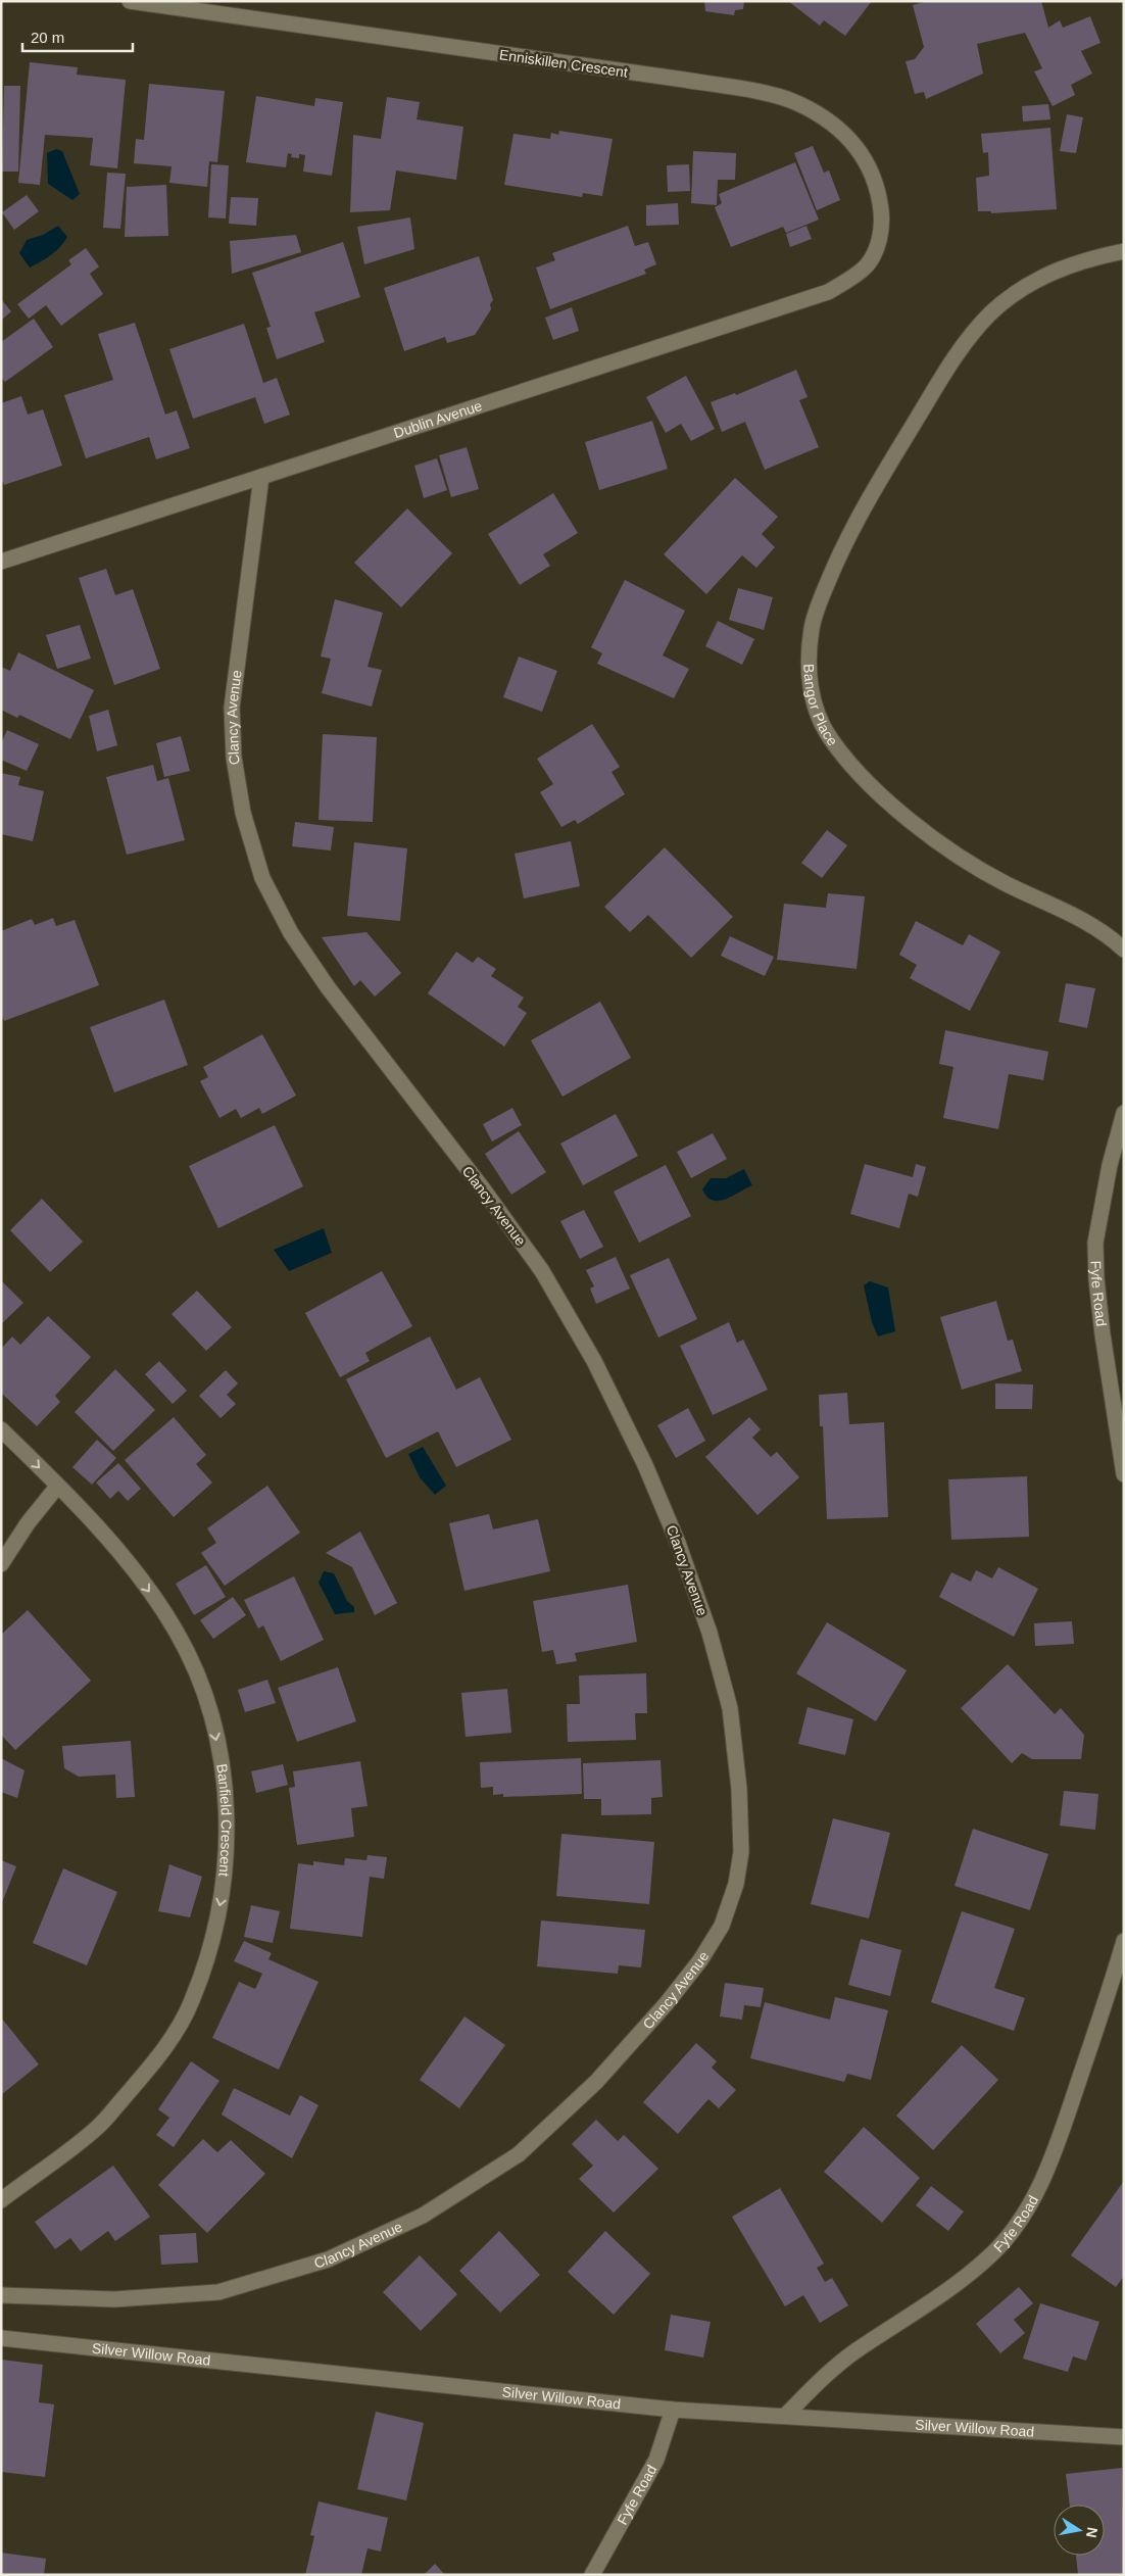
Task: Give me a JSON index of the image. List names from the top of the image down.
{
  "streets": {
    "street": [
      "Enniskillen Crescent",
      "Dublin Avenue",
      "Bangor Place",
      "Clancy Avenue",
      "Fyfe Road",
      "Banfield Crescent",
      "Silver Willow Road"
    ]
  },
  "crossings": [
    ["Enniskillen Crescent", "Dublin Avenue"],
    ["Dublin Avenue", "Clancy Avenue"],
    ["Fyfe Road", "Silver Willow Road"]
  ],
  "one_way": ["Banfield Crescent"],
  "scale_bar": "20 m",
  "north": "right"
}
